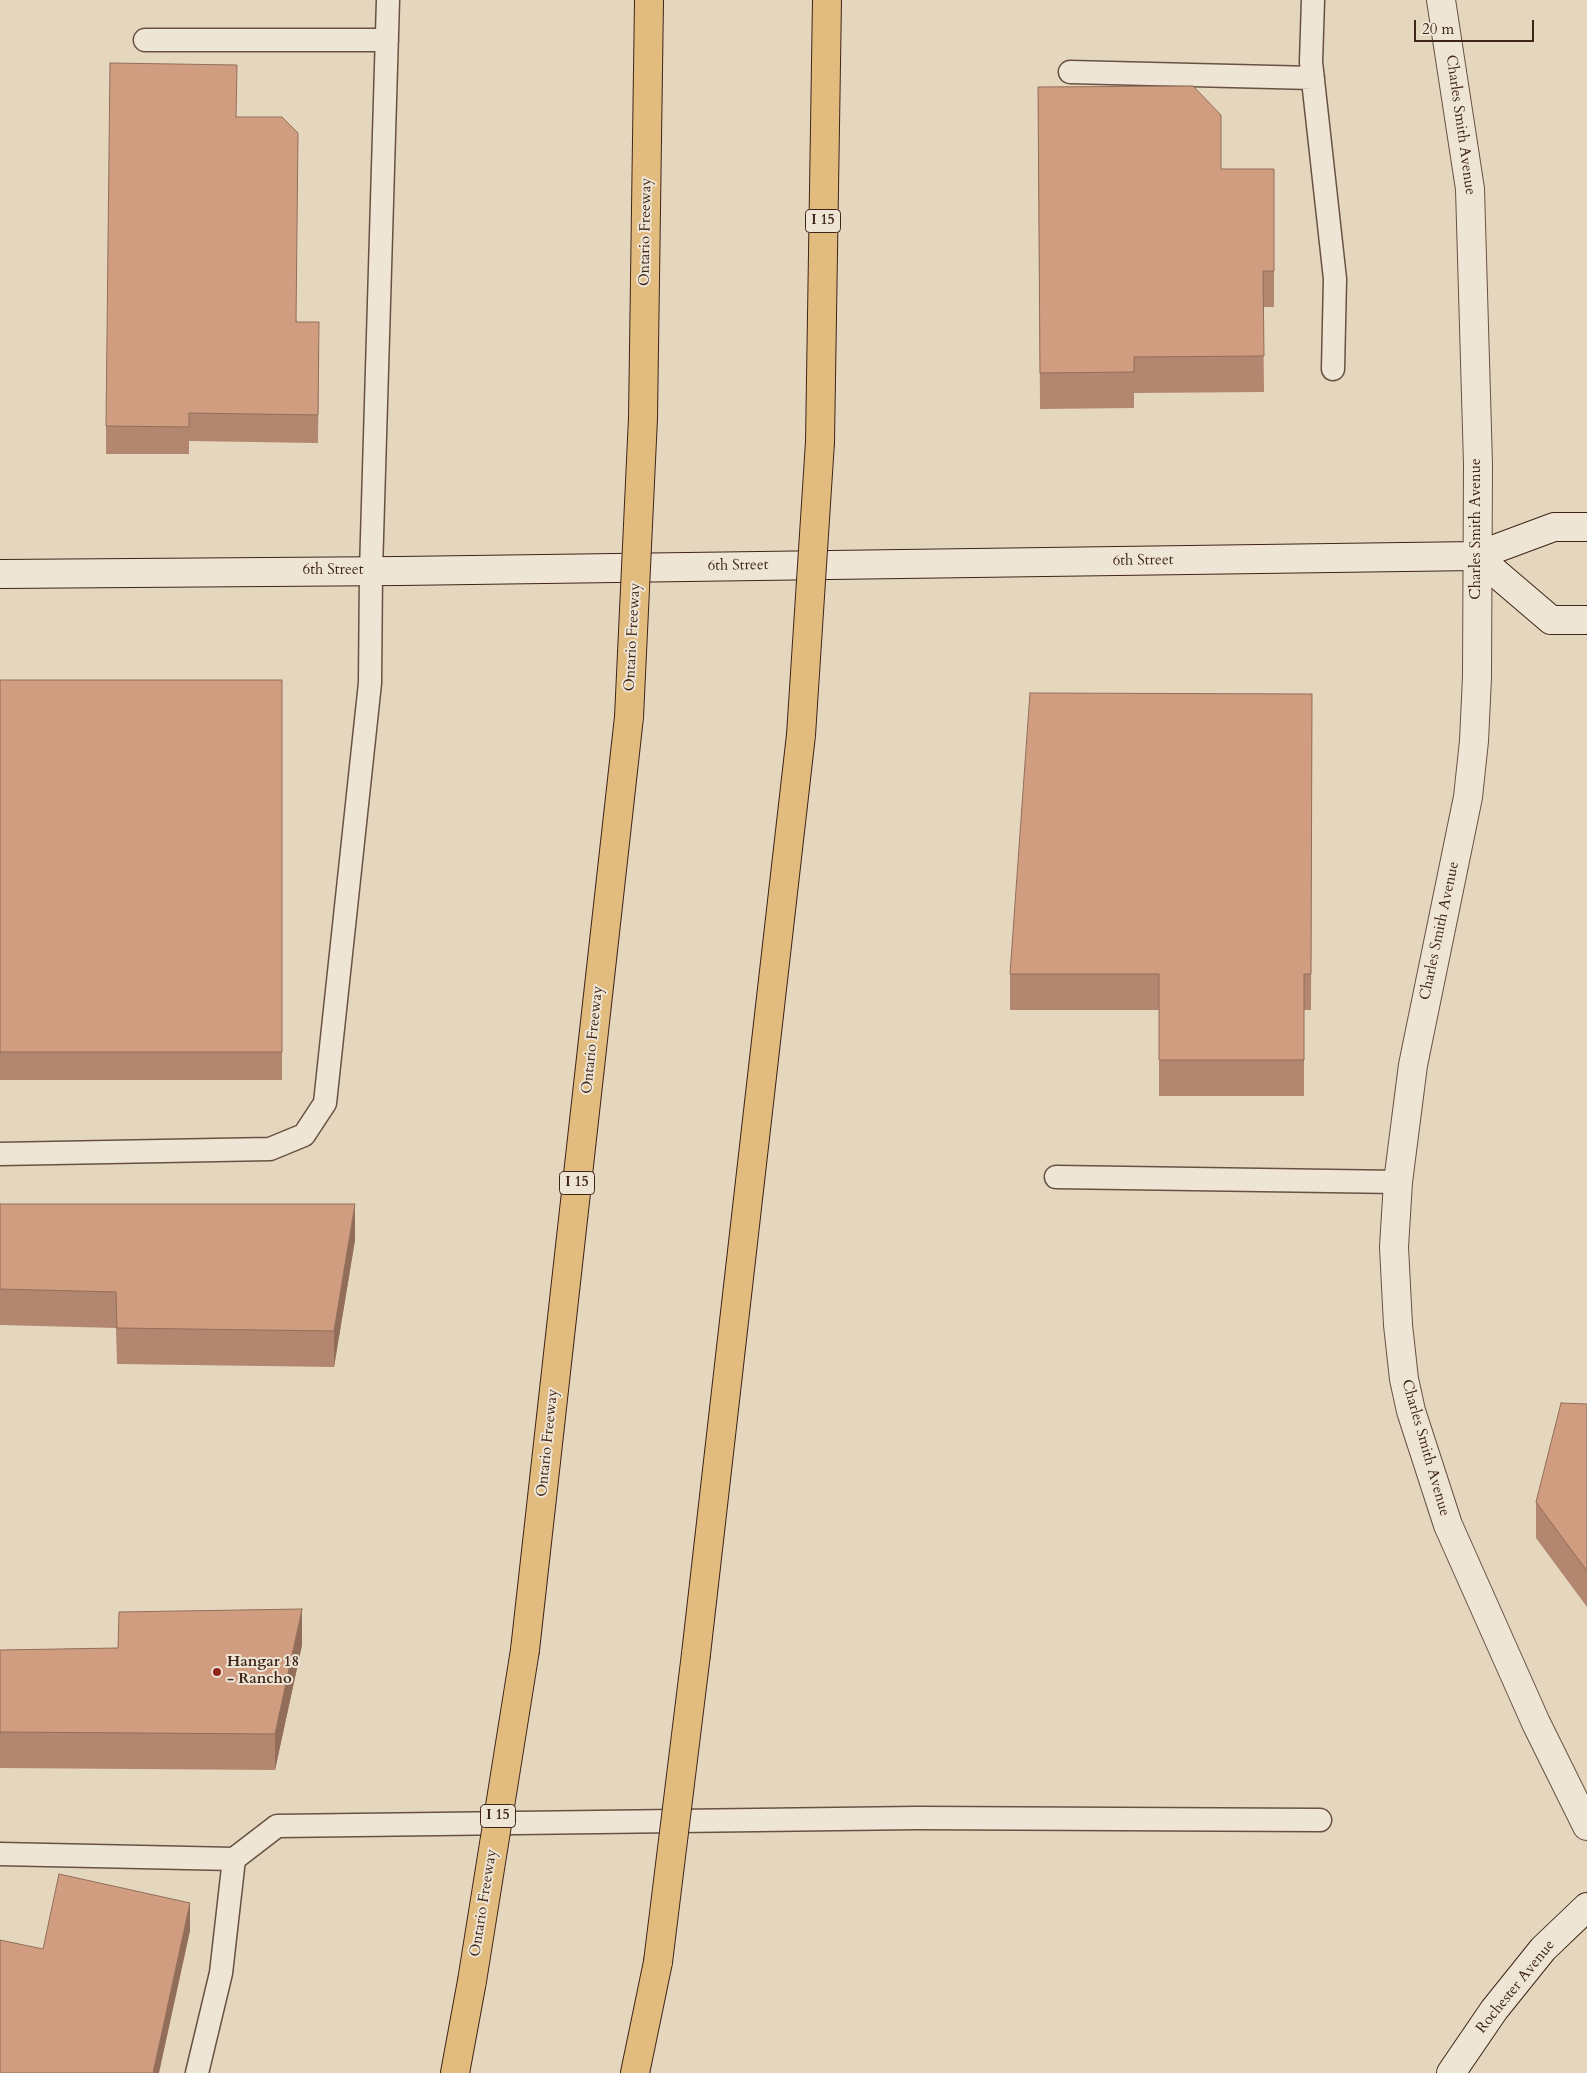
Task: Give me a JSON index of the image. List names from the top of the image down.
{
  "streets": {
    "highway": ["I 15", "Ontario Freeway"],
    "street": ["Charles Smith Avenue", "6th Street", "Rochester Avenue"]
  },
  "crossings": [
    ["Charles Smith Avenue", "6th Street"]
  ],
  "places": ["Hangar 18 - Rancho"],
  "scale_bar": "20 m"
}
